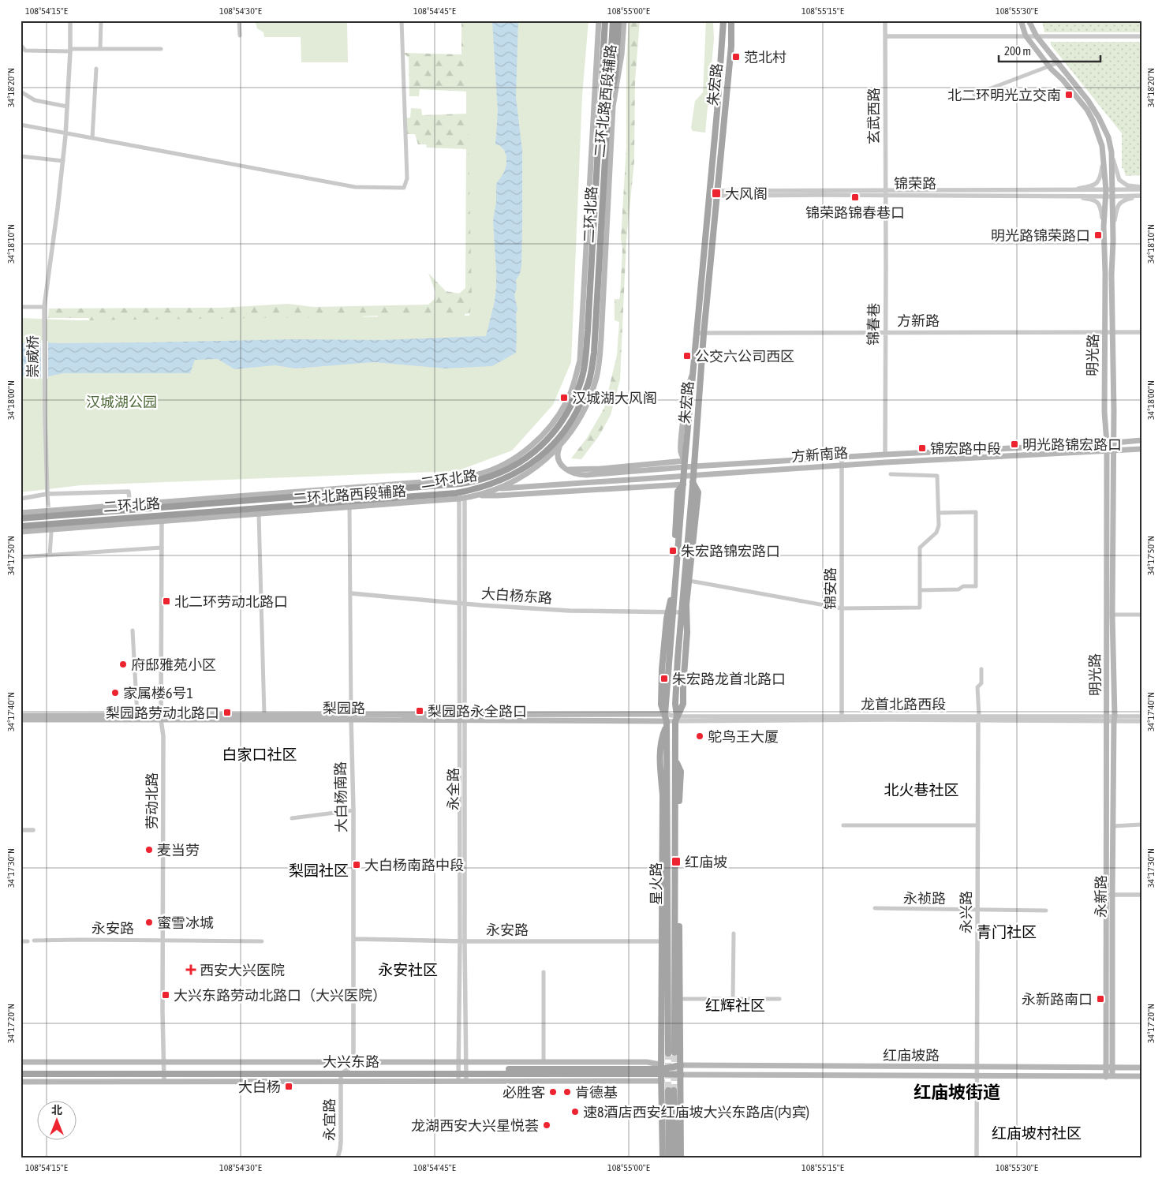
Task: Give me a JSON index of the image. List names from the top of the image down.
{
  "streets": {
    "highway": ["二环北路"],
    "main road": [
      "朱宏路",
      "二环北路西段辅路",
      "明光路",
      "方新南路",
      "梨园路",
      "星火路",
      "永新路",
      "红庙坡路",
      "大兴东路"
    ],
    "street": [
      "玄武西路",
      "锦荣路",
      "方新路",
      "锦春巷",
      "崇威桥",
      "锦安路",
      "大白杨东路",
      "龙首北路西段",
      "永全路",
      "大白杨南路",
      "劳动北路",
      "永祯路",
      "永兴路",
      "永安路",
      "永宜路"
    ]
  },
  "crossings": [
    ["朱宏路", "锦荣路"],
    ["朱宏路", "方新路"],
    ["朱宏路", "方新南路"],
    ["朱宏路", "大白杨东路"],
    ["朱宏路", "龙首北路西段"],
    ["朱宏路", "梨园路"],
    ["朱宏路", "星火路"],
    ["二环北路西段辅路", "二环北路"],
    ["二环北路西段辅路", "方新南路"],
    ["二环北路西段辅路", "永全路"],
    ["二环北路西段辅路", "大白杨南路"],
    ["二环北路西段辅路", "劳动北路"],
    ["玄武西路", "锦荣路"],
    ["玄武西路", "锦春巷"],
    ["锦荣路", "锦春巷"],
    ["锦荣路", "明光路"],
    ["方新路", "锦春巷"],
    ["方新路", "明光路"],
    ["锦春巷", "方新南路"],
    ["明光路", "方新南路"],
    ["明光路", "龙首北路西段"],
    ["明光路", "永新路"],
    ["方新南路", "锦安路"],
    ["锦安路", "龙首北路西段"],
    ["大白杨东路", "永全路"],
    ["大白杨东路", "大白杨南路"],
    ["龙首北路西段", "梨园路"],
    ["龙首北路西段", "星火路"],
    ["龙首北路西段", "永新路"],
    ["龙首北路西段", "永兴路"],
    ["梨园路", "永全路"],
    ["梨园路", "大白杨南路"],
    ["梨园路", "劳动北路"],
    ["梨园路", "星火路"],
    ["永全路", "永安路"],
    ["永全路", "大兴东路"],
    ["大白杨南路", "永安路"],
    ["劳动北路", "永安路"],
    ["劳动北路", "大兴东路"],
    ["永新路", "红庙坡路"],
    ["永祯路", "永兴路"],
    ["永兴路", "红庙坡路"],
    ["红庙坡路", "大兴东路"]
  ],
  "districts": [
    "白家口社区",
    "北火巷社区",
    "梨园社区",
    "青门社区",
    "永安社区",
    "红辉社区",
    "红庙坡街道",
    "红庙坡村社区"
  ],
  "parks": ["汉城湖公园"],
  "places": {
    "transit": [
      "范北村",
      "北二环明光立交南",
      "大风阁",
      "锦荣路锦春巷口",
      "明光路锦荣路口",
      "公交六公司西区",
      "汉城湖大风阁",
      "明光路锦宏路口",
      "锦宏路中段",
      "朱宏路锦宏路口",
      "北二环劳动北路口",
      "朱宏路龙首北路口",
      "梨园路永全路口",
      "梨园路劳动北路口",
      "红庙坡",
      "大白杨南路中段",
      "大兴东路劳动北路口（大兴医院）",
      "永新路南口",
      "大白杨"
    ],
    "other": [
      "府邸雅苑小区",
      "家属楼6号1",
      "鸵鸟王大厦",
      "麦当劳",
      "蜜雪冰城",
      "必胜客",
      "肯德基",
      "速8酒店西安红庙坡大兴东路店(内宾)",
      "龙湖西安大兴星悦荟"
    ],
    "health": ["西安大兴医院"]
  },
  "scale_bar": "200 m",
  "north": "top",
  "coordinates": [
    "108°54'15\"E",
    "108°54'30\"E",
    "108°54'45\"E",
    "108°55'00\"E",
    "108°55'15\"E",
    "108°55'30\"E",
    "34°18'20\"N",
    "34°18'10\"N",
    "34°18'00\"N",
    "34°17'50\"N",
    "34°17'40\"N",
    "34°17'30\"N",
    "34°17'20\"N"
  ]
}
